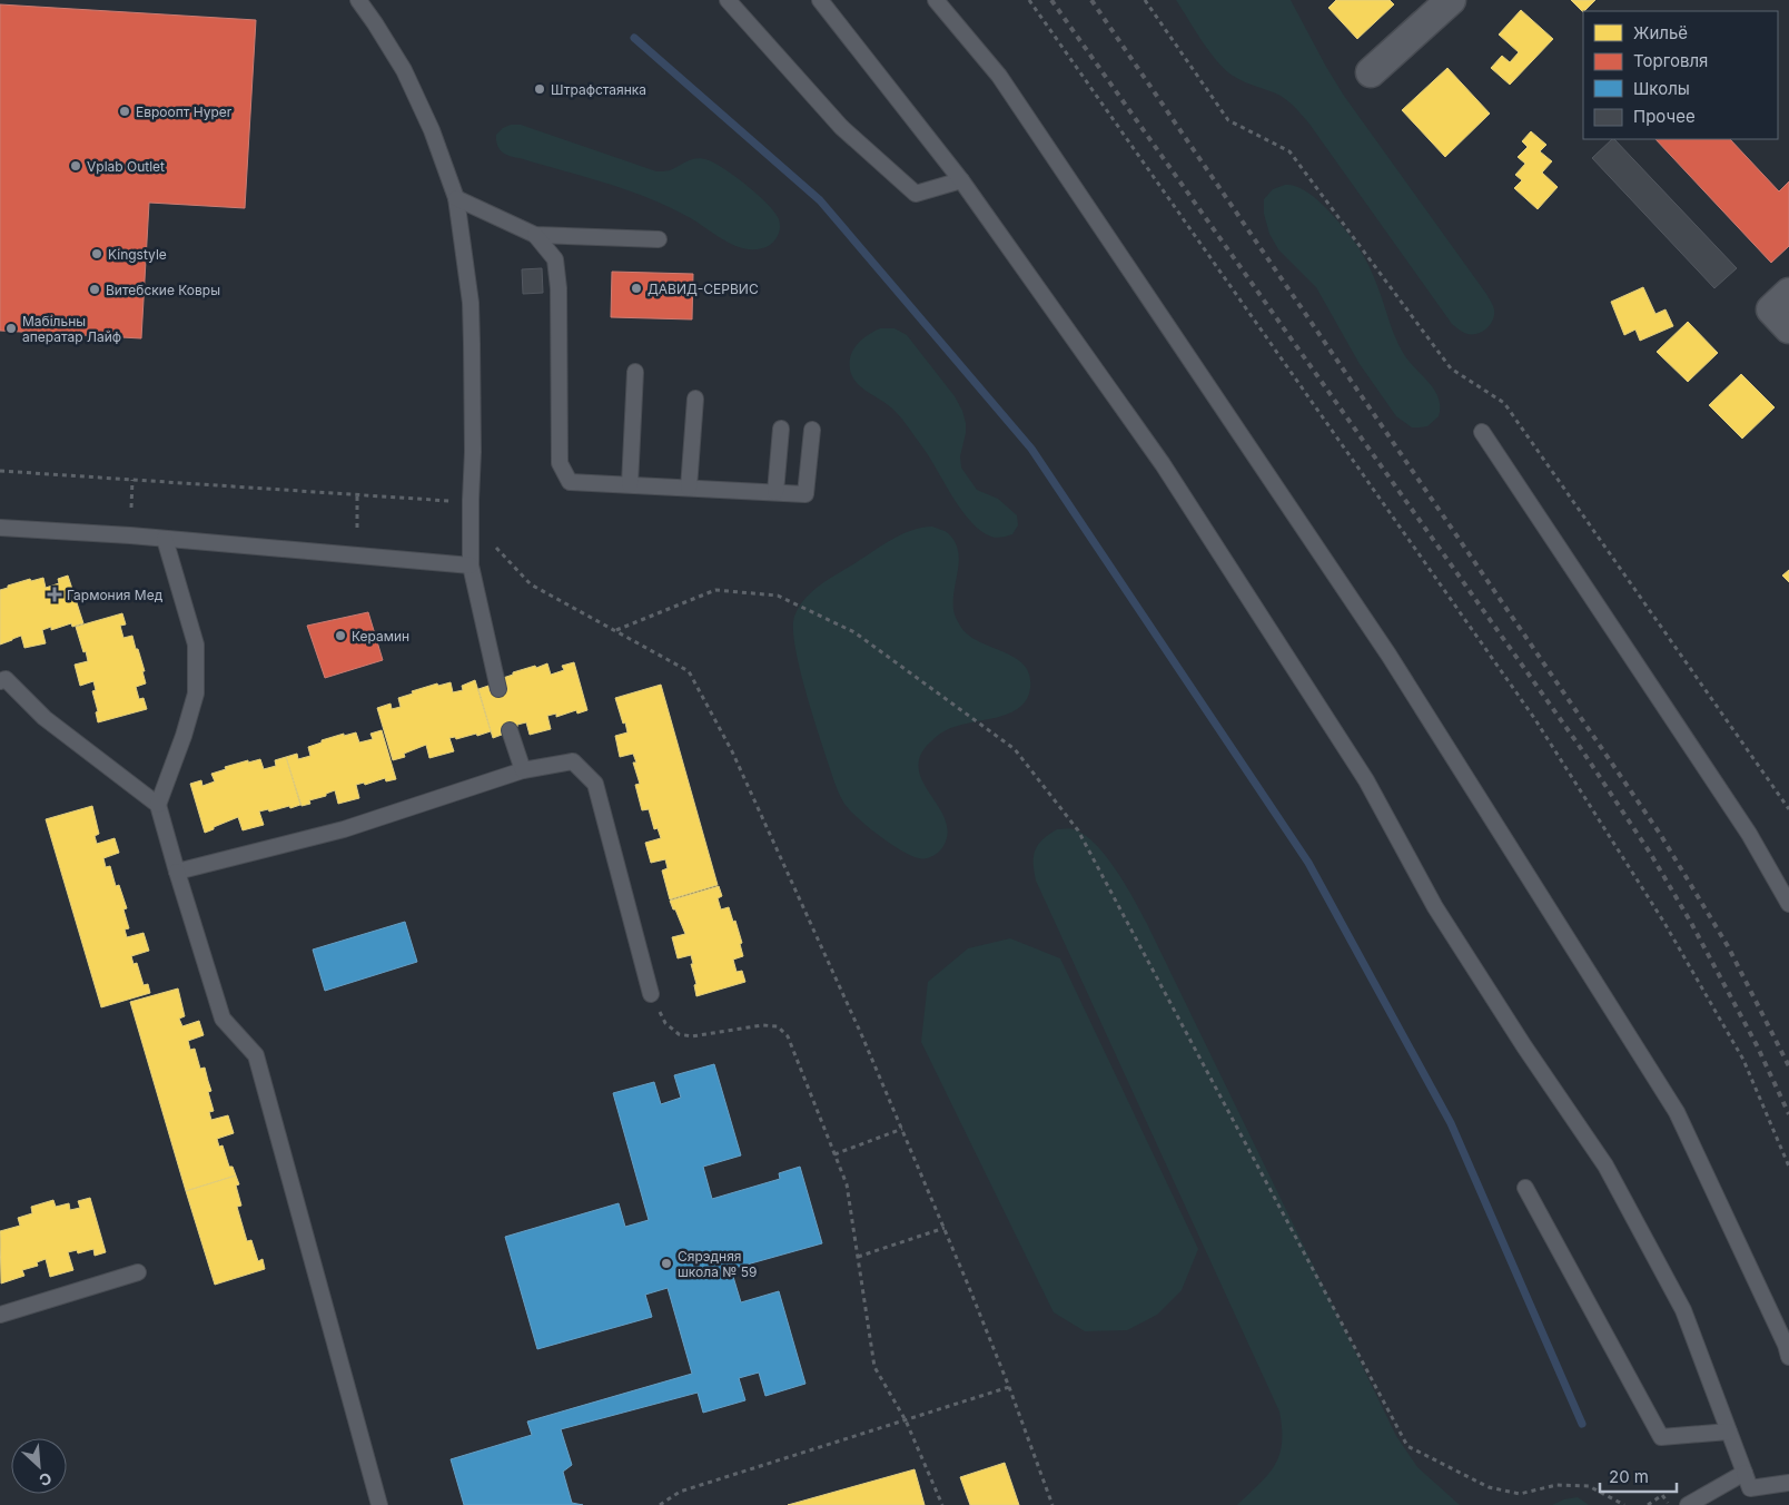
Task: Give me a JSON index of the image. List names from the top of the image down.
{
  "places": {
    "other": [
      "Штрафстаянка",
      "Евроопт Hyper",
      "Vplab Outlet",
      "Kingstyle",
      "ДАВИД-СЕРВИС",
      "Витебские Ковры",
      "Мабільны аператар Лайф",
      "Керамин",
      "Сярэдняя школа № 59"
    ],
    "health": ["Гармония Мед"]
  },
  "legend": [
    "Жильё",
    "Торговля",
    "Школы",
    "Прочее"
  ],
  "scale_bar": "20 m",
  "north": "bottom right"
}
